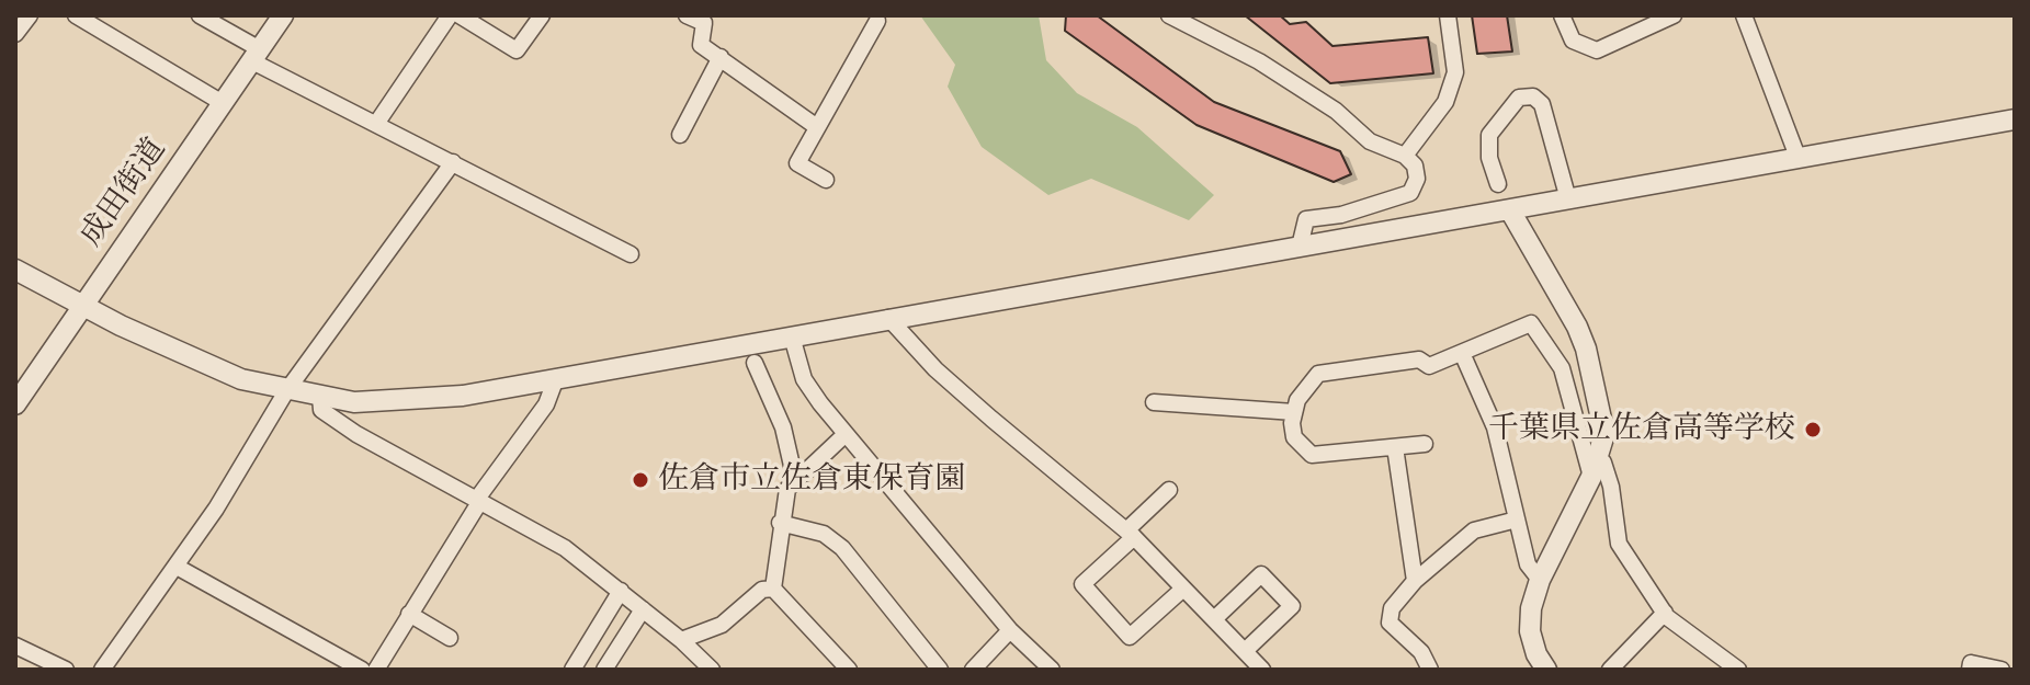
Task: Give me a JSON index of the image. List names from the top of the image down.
{
  "streets": {
    "street": ["成田街道"]
  },
  "places": ["千葉県立佐倉高等学校", "佐倉市立佐倉東保育園"]
}
